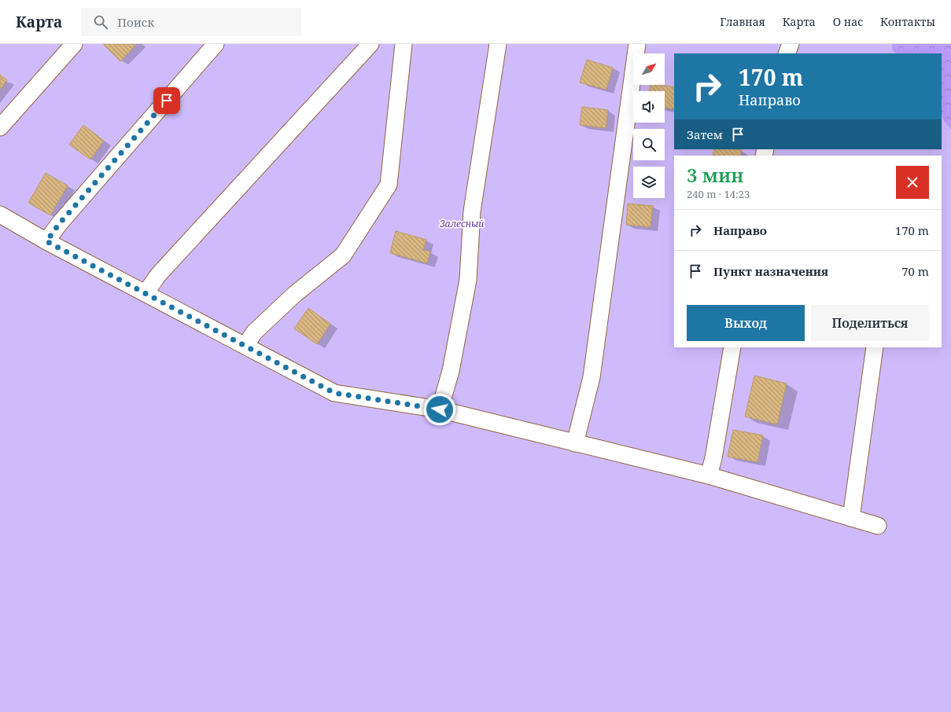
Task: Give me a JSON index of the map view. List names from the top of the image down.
{
  "parks": ["Залесный"],
  "north": "top right",
  "page": {
    "header": "Карта",
    "search": "Поиск",
    "nav": [
      "Главная",
      "Карта",
      "О нас",
      "Контакты"
    ],
    "turn": ["170 m", "Направо"],
    "then": "Затем",
    "heading": ["3 мин", "240 m · 14:23"],
    "list": [
      {
        "name": "Направо",
        "value": "170 m"
      },
      {
        "name": "Пункт назначения",
        "value": "70 m"
      }
    ],
    "buttons": ["Выход", "Поделиться"]
  }
}
